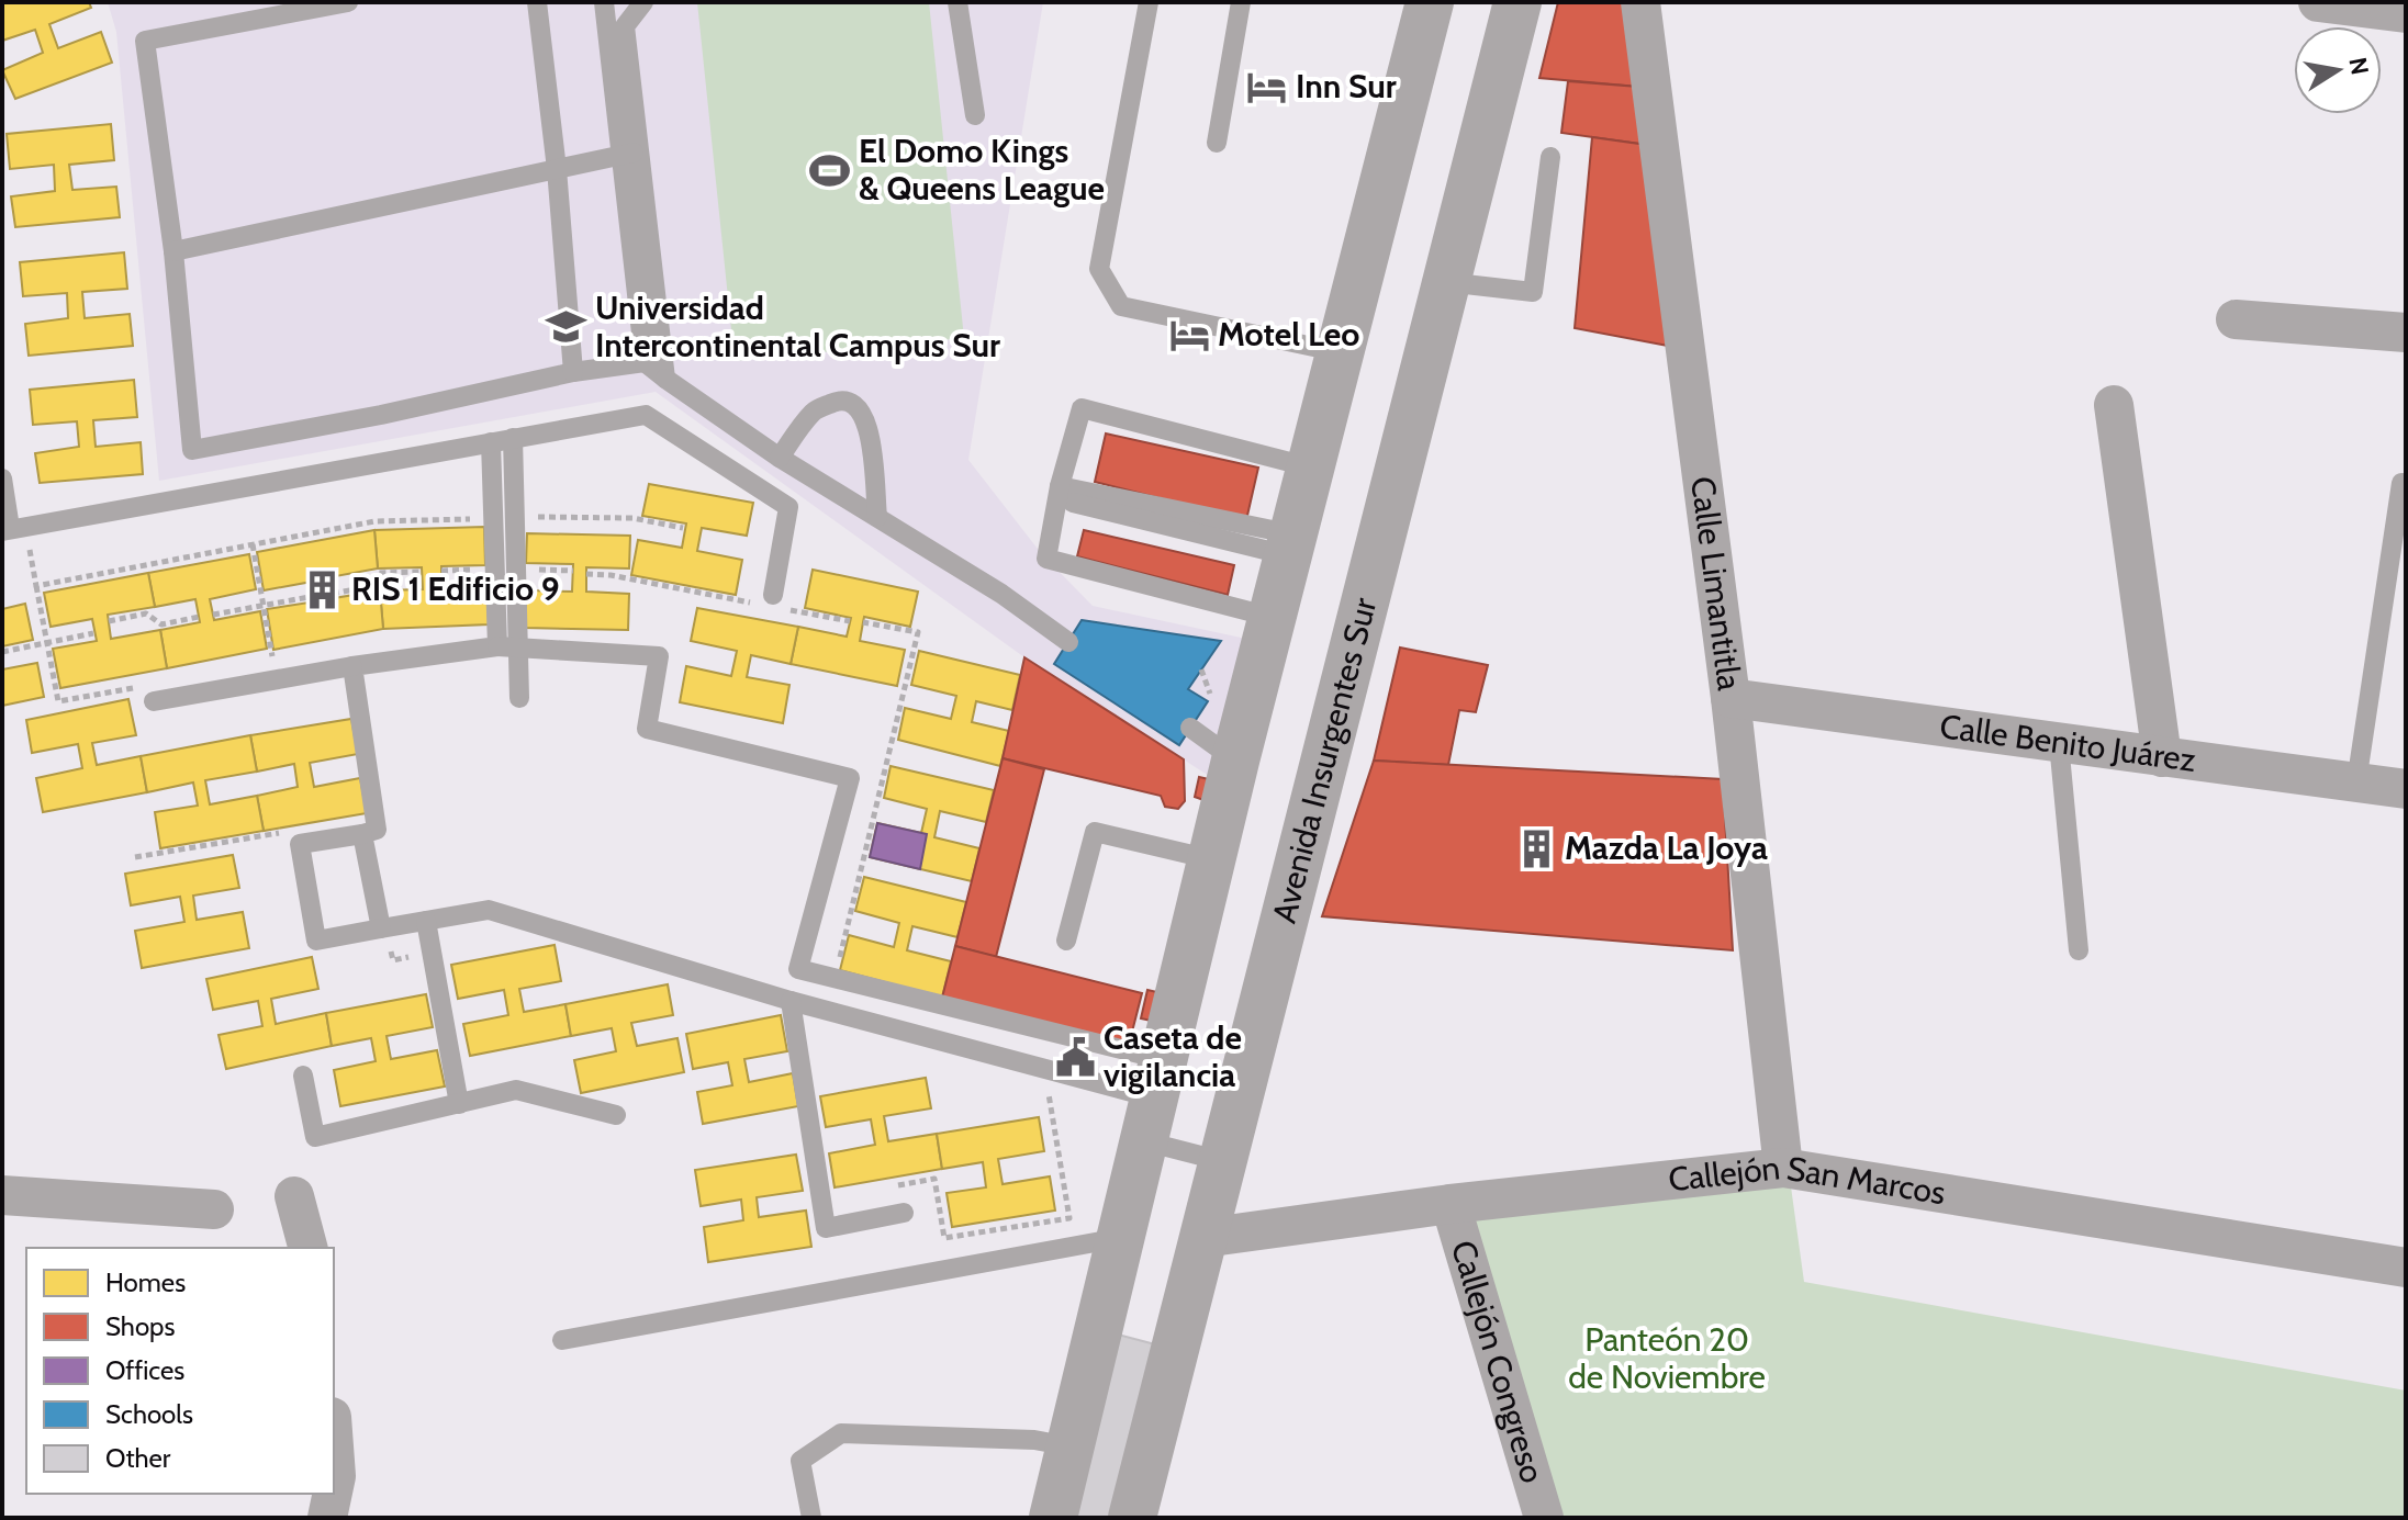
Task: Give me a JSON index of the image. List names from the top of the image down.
{
  "streets": {
    "main road": ["Avenida Insurgentes Sur"],
    "street": [
      "Calle Limantitla",
      "Calle Benito Juárez",
      "Callejón San Marcos",
      "Callejón Congreso"
    ]
  },
  "crossings": [
    ["Calle Limantitla", "Calle Benito Juárez"],
    ["Calle Limantitla", "Callejón San Marcos"],
    ["Avenida Insurgentes Sur", "Callejón San Marcos"],
    ["Callejón San Marcos", "Callejón Congreso"]
  ],
  "parks": ["Panteón 20 de Noviembre"],
  "places": {
    "hotel": ["Inn Sur", "Motel Leo"],
    "sports": ["El Domo Kings & Queens League"],
    "school or university": ["Universidad Intercontinental Campus Sur"],
    "building": ["RIS 1 Edificio 9", "Mazda La Joya"],
    "public building": ["Caseta de vigilancia"]
  },
  "legend": [
    "Homes",
    "Shops",
    "Offices",
    "Schools",
    "Other"
  ],
  "north": "right"
}
